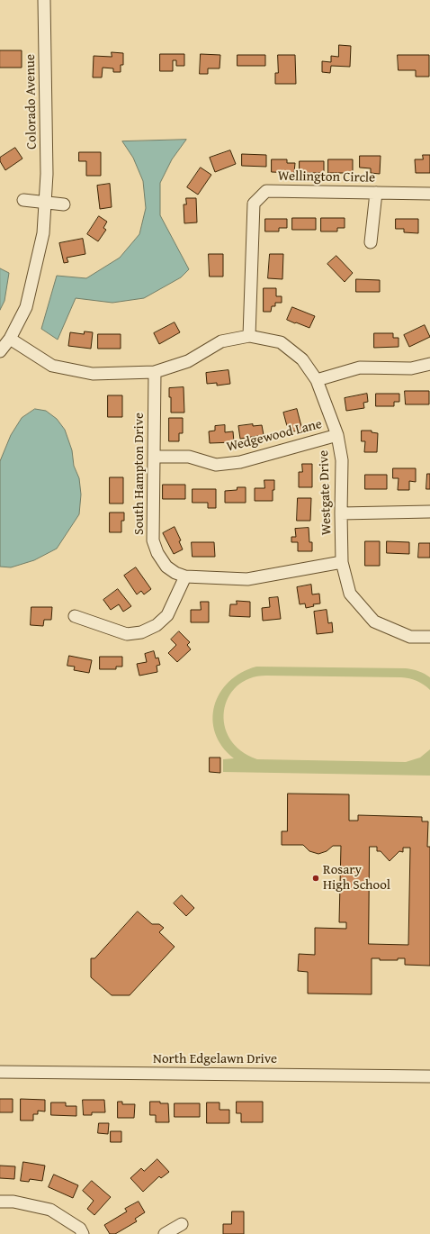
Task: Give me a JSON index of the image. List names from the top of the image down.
{
  "streets": {
    "street": [
      "Colorado Avenue",
      "Wellington Circle",
      "Wedgewood Lane",
      "South Hampton Drive",
      "Westgate Drive",
      "North Edgelawn Drive"
    ]
  },
  "crossings": [
    ["Colorado Avenue", "Westgate Drive"],
    ["Wellington Circle", "Westgate Drive"],
    ["Wedgewood Lane", "South Hampton Drive"],
    ["Wedgewood Lane", "Westgate Drive"],
    ["South Hampton Drive", "Westgate Drive"]
  ],
  "places": ["Rosary High School"]
}
